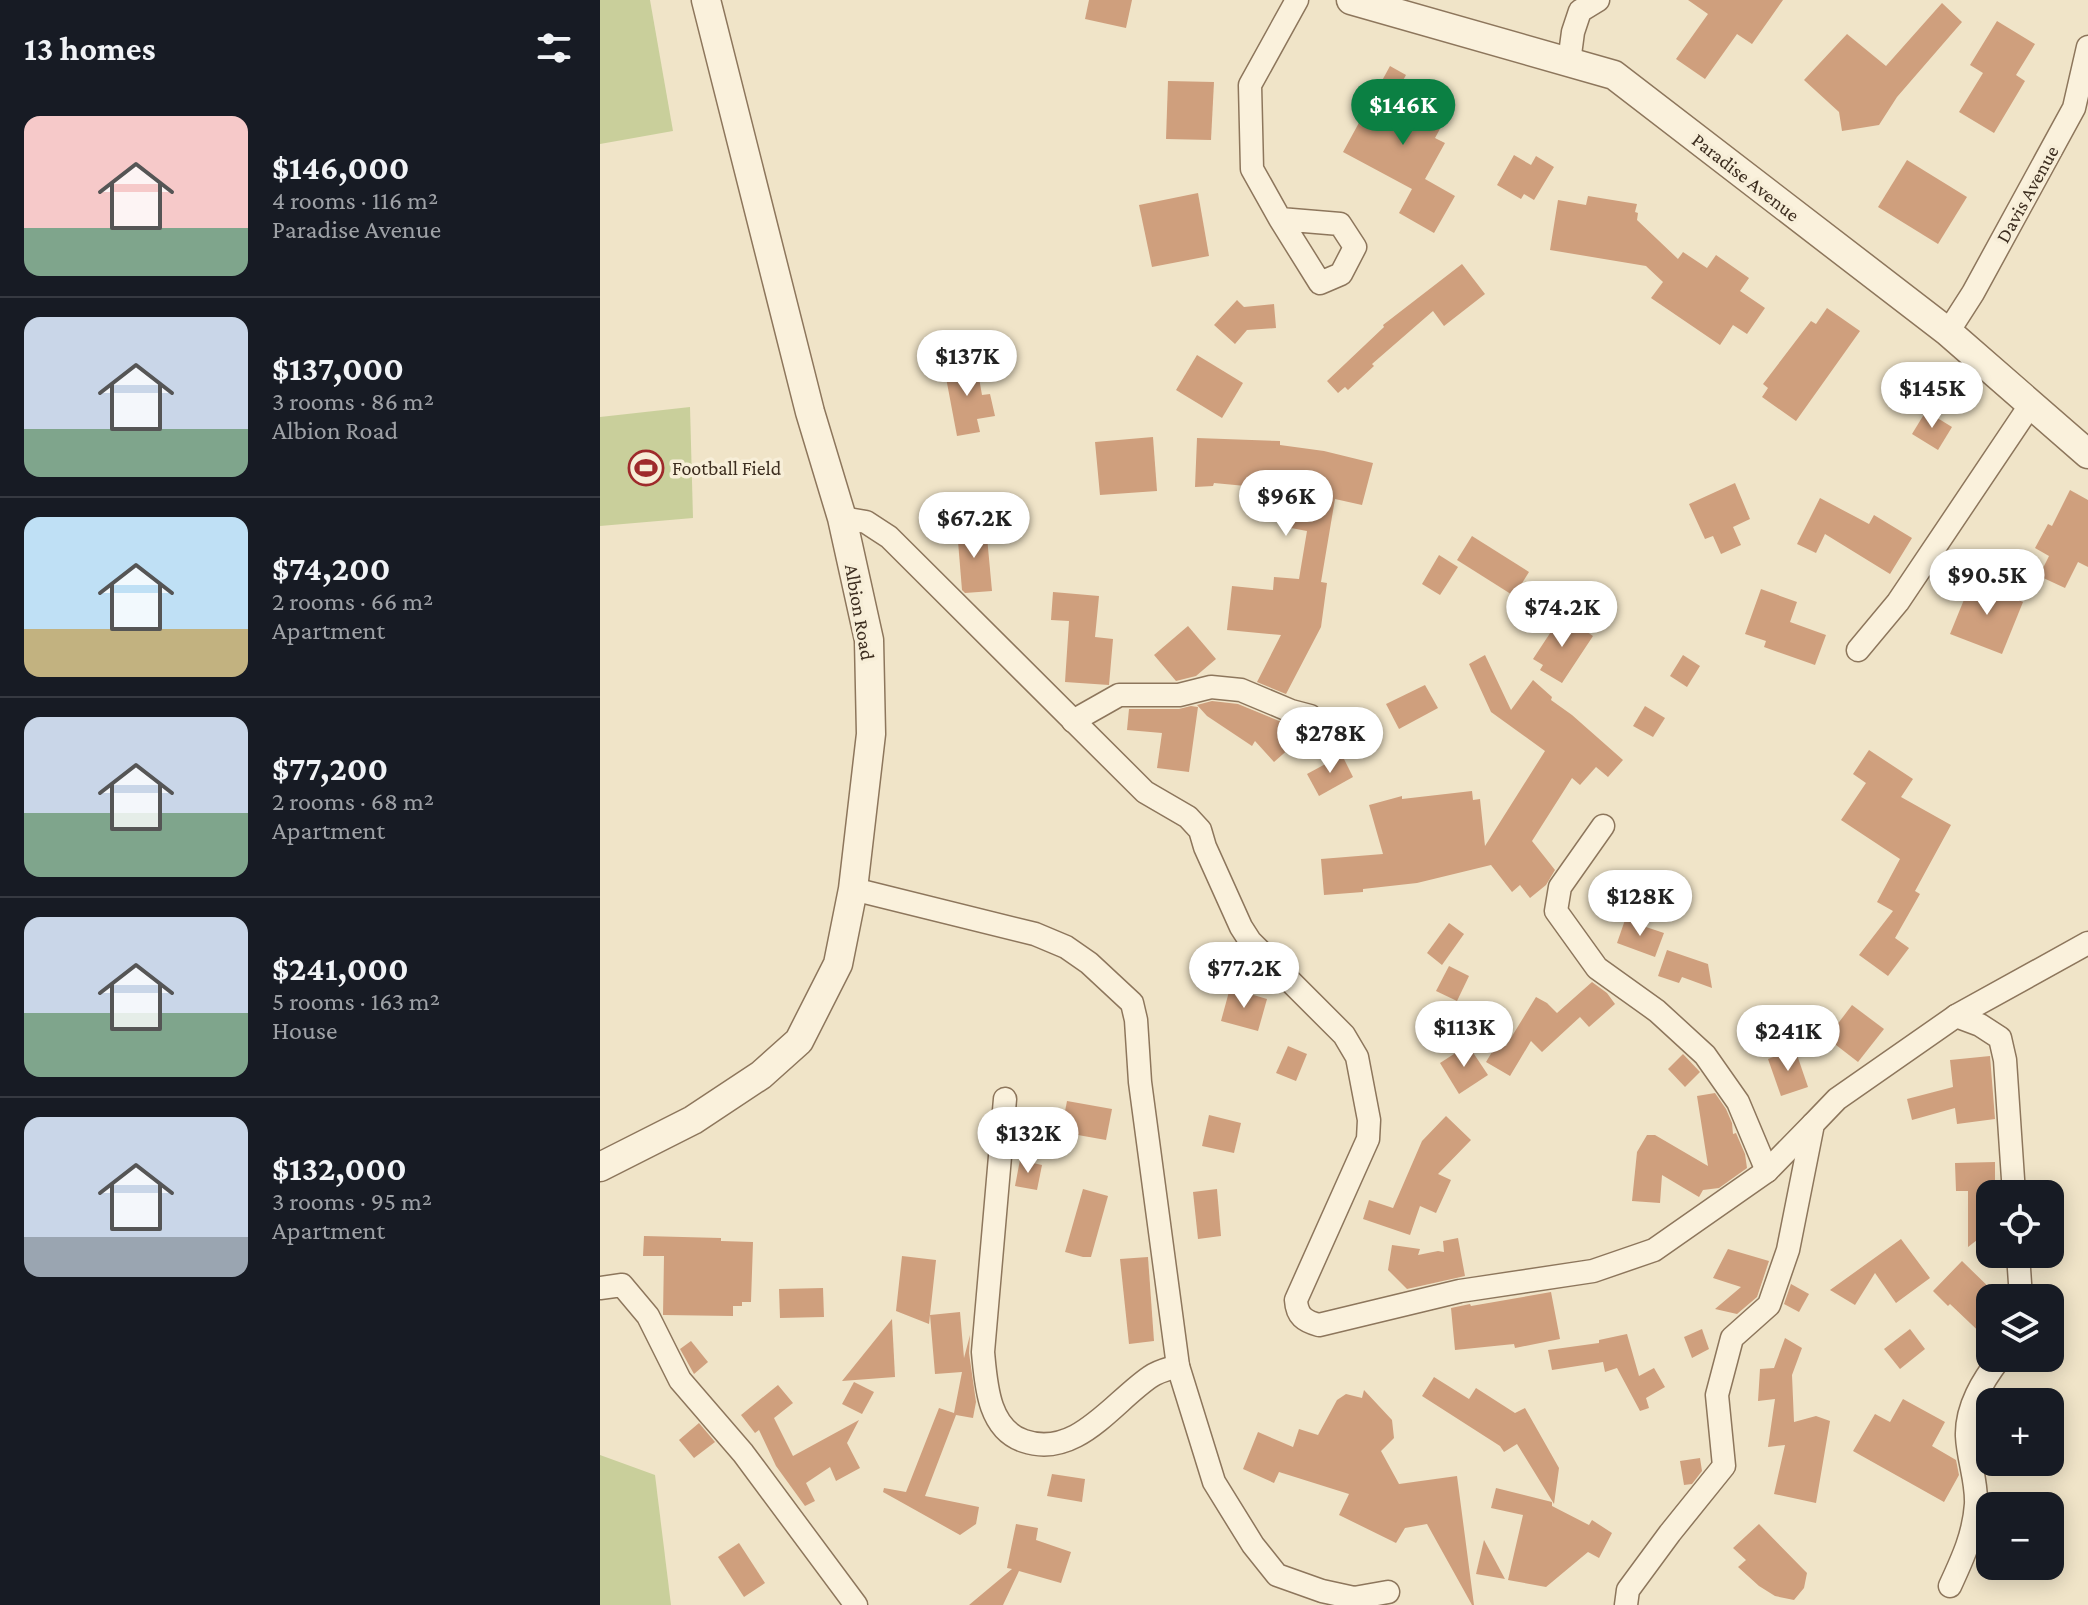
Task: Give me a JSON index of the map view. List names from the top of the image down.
{
  "streets": {
    "street": ["Paradise Avenue", "Davis Avenue", "Albion Road"]
  },
  "crossings": [
    ["Paradise Avenue", "Davis Avenue"]
  ],
  "places": {
    "sports": ["Football Field"]
  },
  "page": {
    "heading": "13 homes",
    "price": [
      "$146K",
      "$137K",
      "$145K",
      "$96K",
      "$67.2K",
      "$90.5K",
      "$74.2K",
      "$278K",
      "$128K",
      "$77.2K",
      "$113K",
      "$241K",
      "$132K"
    ],
    "list": [
      {
        "name": "$146,000",
        "note": "4 rooms · 116 m² · Paradise Avenue"
      },
      {
        "name": "$137,000",
        "note": "3 rooms · 86 m² · Albion Road"
      },
      {
        "name": "$74,200",
        "note": "2 rooms · 66 m² · Apartment"
      },
      {
        "name": "$77,200",
        "note": "2 rooms · 68 m² · Apartment"
      },
      {
        "name": "$241,000",
        "note": "5 rooms · 163 m² · House"
      },
      {
        "name": "$132,000",
        "note": "3 rooms · 95 m² · Apartment"
      }
    ],
    "map_buttons": ["+", "−"]
  }
}
